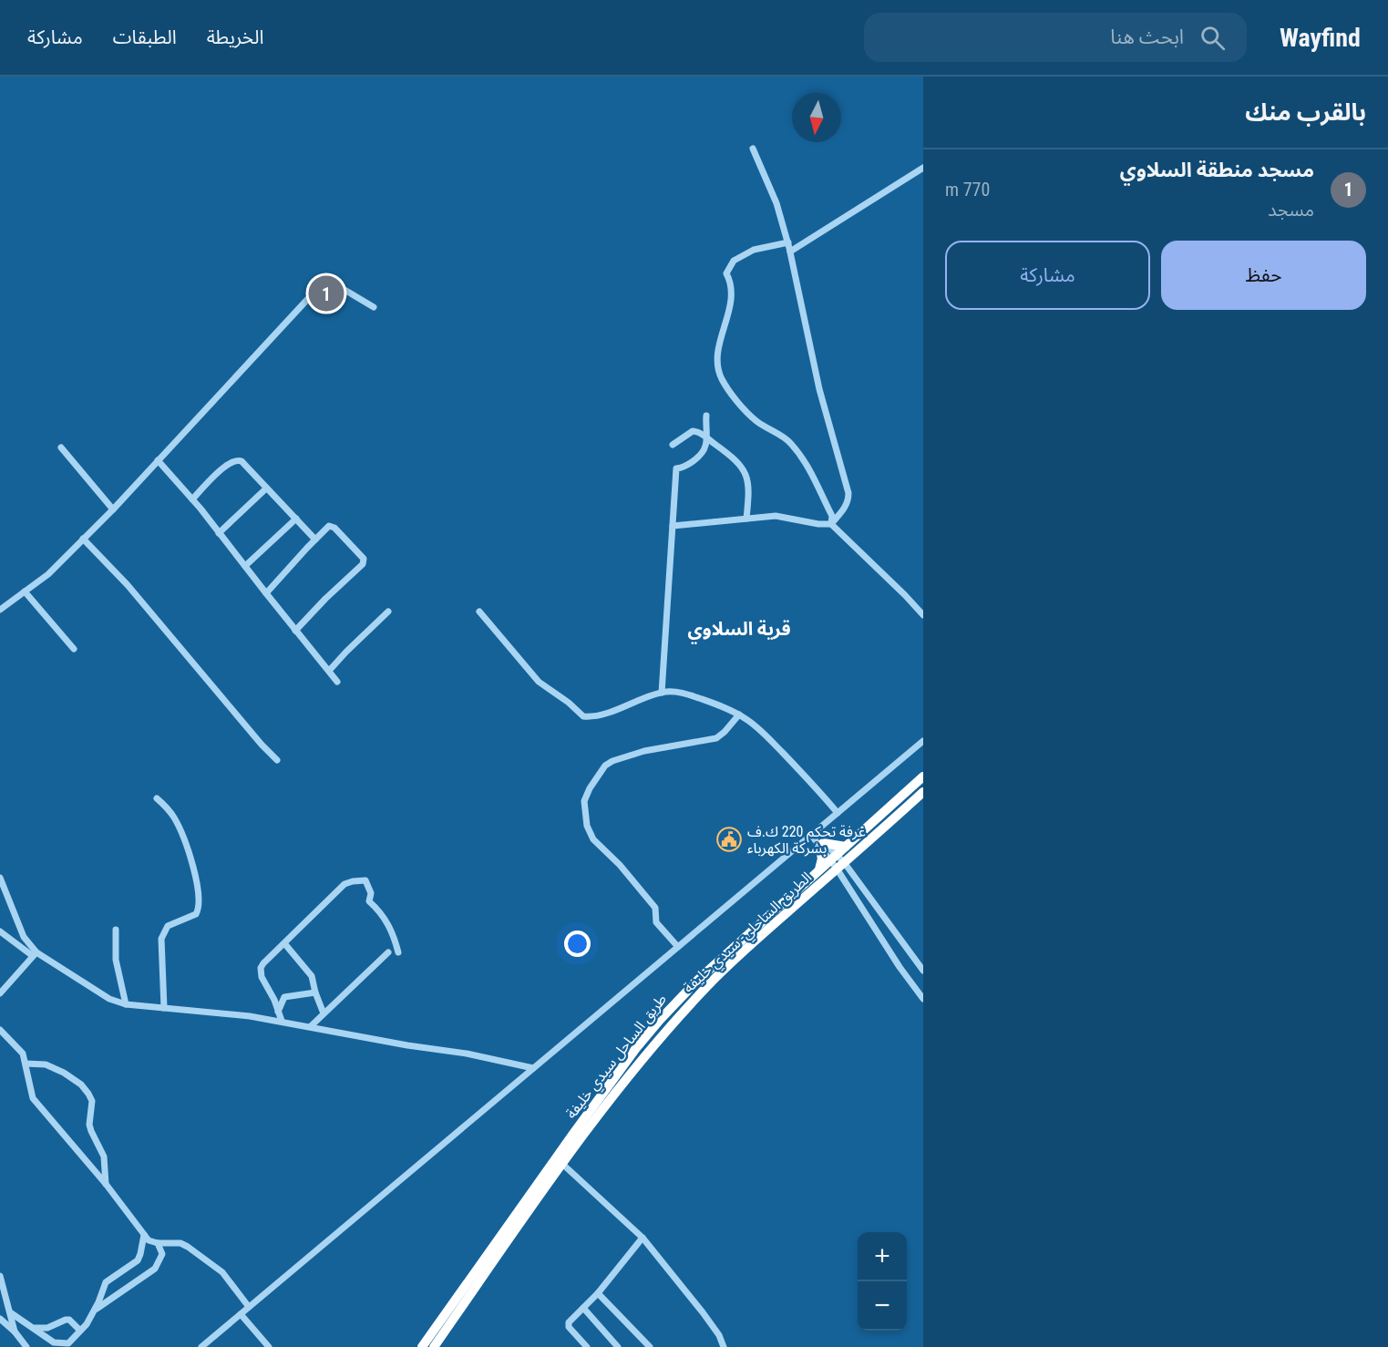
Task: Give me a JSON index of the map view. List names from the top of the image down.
{
  "streets": {
    "highway": ["الطريق الساحلي- سيدي خليفة", "طريق الساحل سيدي خليفة"]
  },
  "crossings": [
    ["الطريق الساحلي- سيدي خليفة", "طريق الساحل سيدي خليفة"]
  ],
  "districts": ["قرية السلاوي"],
  "places": {
    "public building": ["غرفة تحكم 220 ك.ف بشركة الكهرباء"]
  },
  "north": "bottom",
  "page": {
    "header": "Wayfind",
    "search": "ابحث هنا",
    "nav": ["الخريطة", "الطبقات", "مشاركة"],
    "heading": "بالقرب منك",
    "list": [
      {
        "mark": "1",
        "name": "مسجد منطقة السلاوي",
        "note": "مسجد",
        "value": "770 m"
      }
    ],
    "buttons": ["حفظ", "مشاركة"],
    "pins": "1",
    "map_buttons": ["+", "−"]
  }
}
